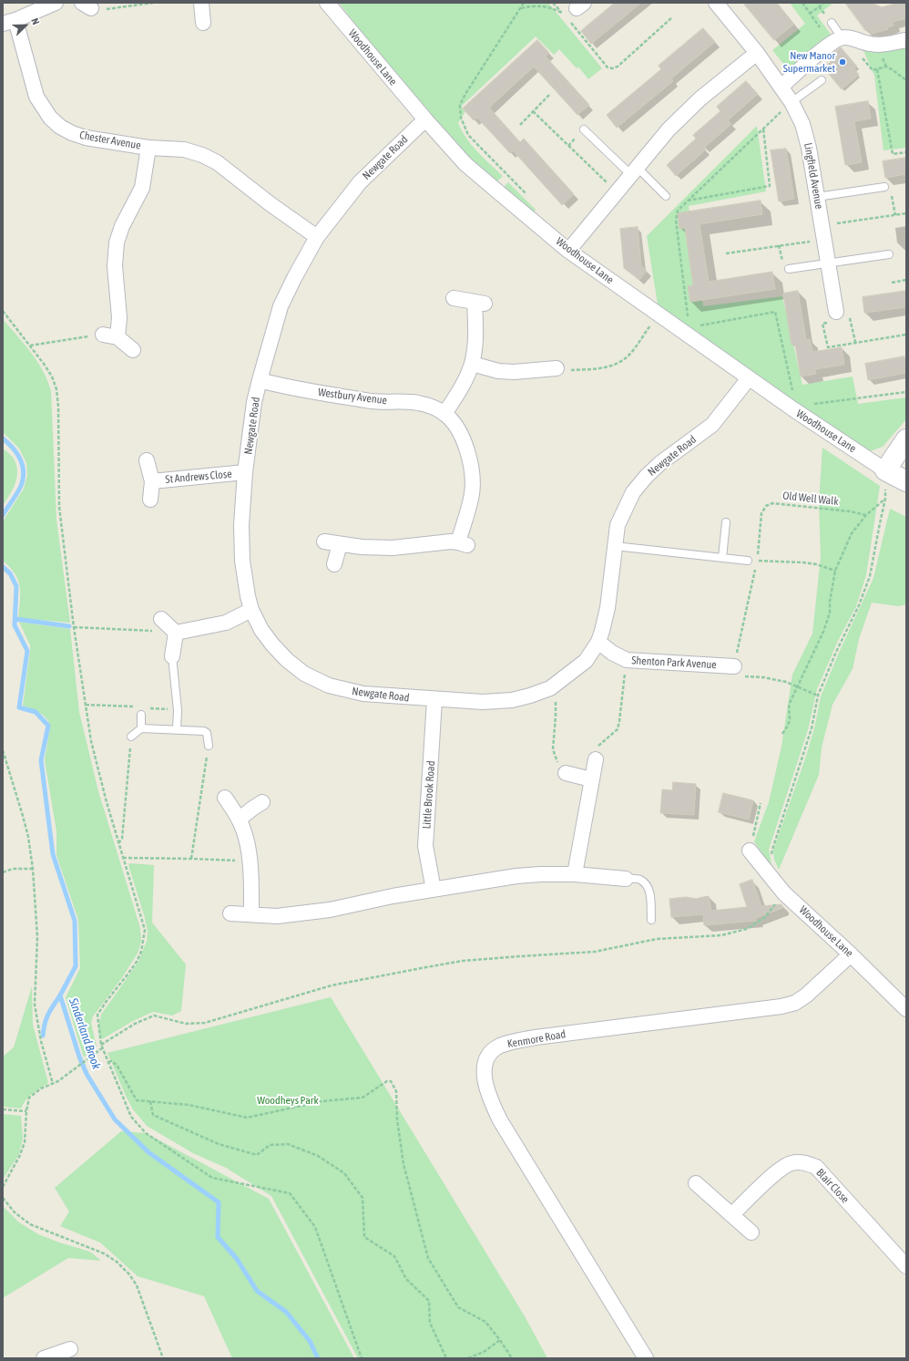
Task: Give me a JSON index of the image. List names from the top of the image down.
{
  "streets": {
    "street": [
      "Woodhouse Lane",
      "Chester Avenue",
      "Newgate Road",
      "Lingfield Avenue",
      "Westbury Avenue",
      "St Andrews Close",
      "Shenton Park Avenue",
      "Little Brook Road",
      "Kenmore Road",
      "Blair Close"
    ],
    "path": ["Old Well Walk"]
  },
  "crossings": [
    ["Woodhouse Lane", "Newgate Road"],
    ["Woodhouse Lane", "Kenmore Road"],
    ["Chester Avenue", "Newgate Road"],
    ["Newgate Road", "Westbury Avenue"],
    ["Newgate Road", "St Andrews Close"],
    ["Newgate Road", "Shenton Park Avenue"],
    ["Newgate Road", "Little Brook Road"],
    ["Old Well Walk", "Shenton Park Avenue"]
  ],
  "water": ["Sinderland Brook"],
  "parks": ["Woodheys Park"],
  "places": ["New Manor Supermarket"],
  "north": "top right"
}
